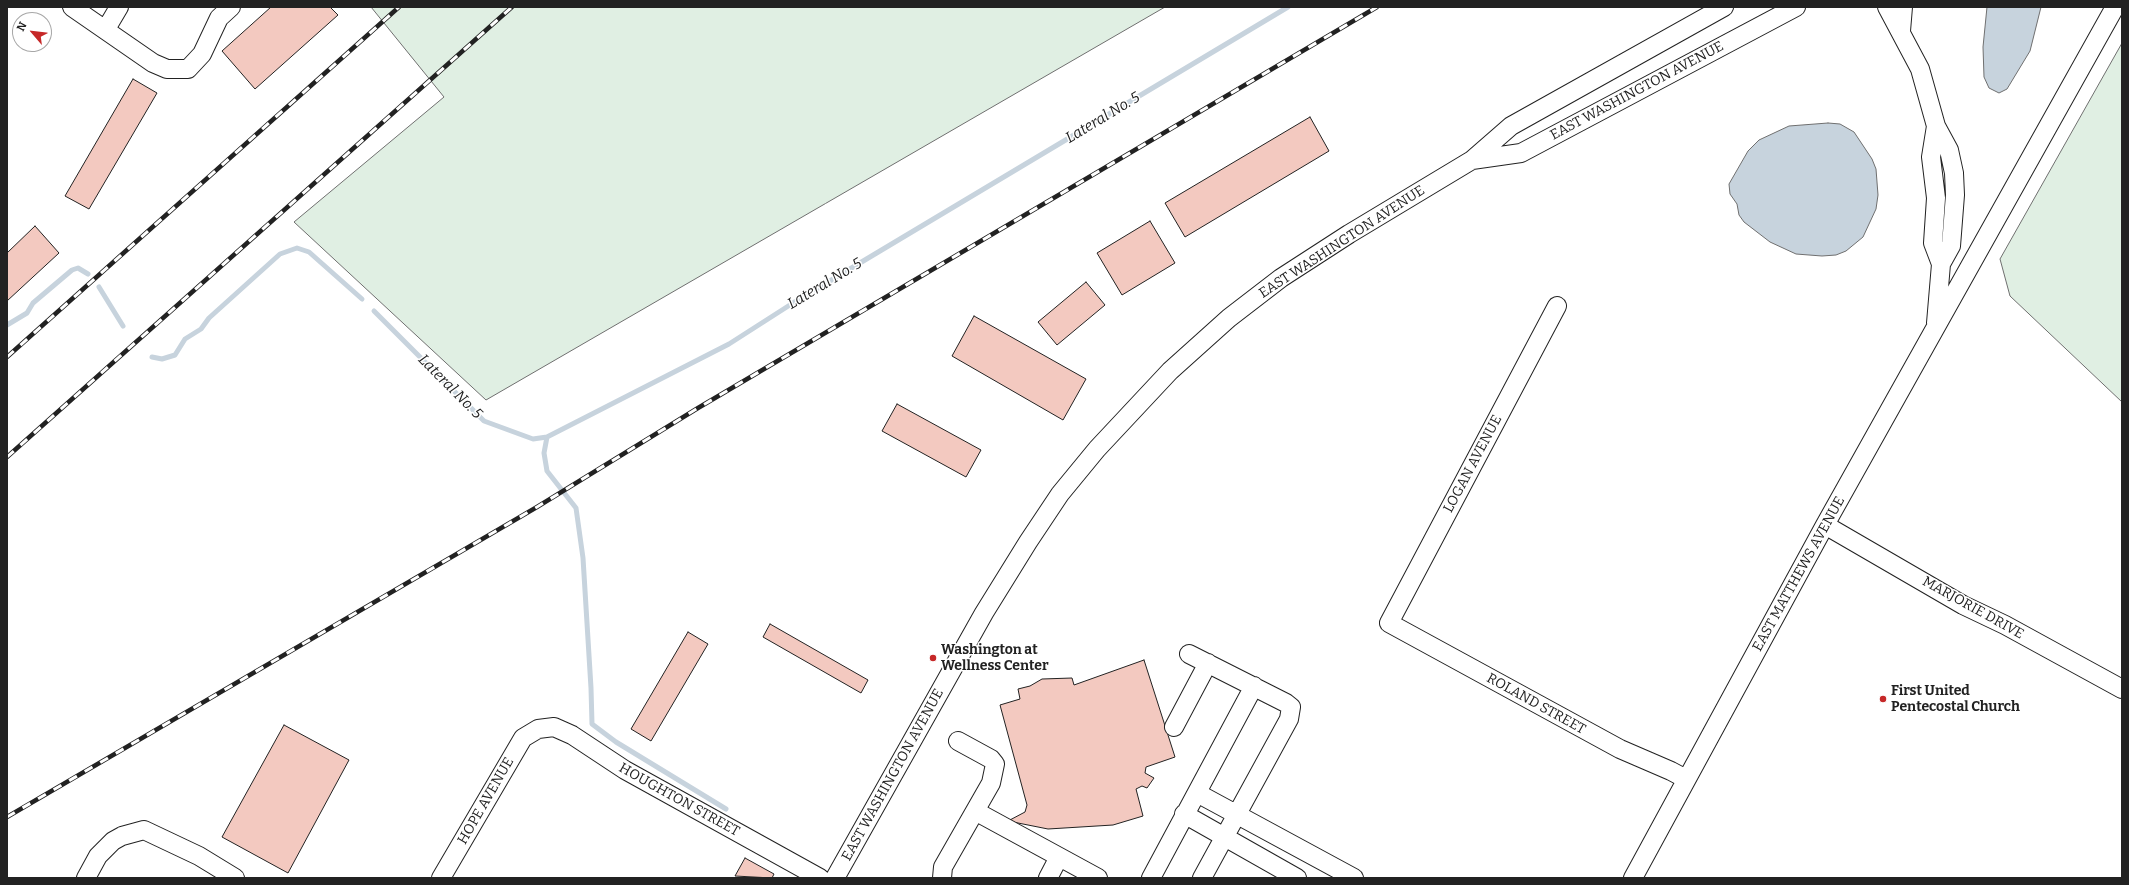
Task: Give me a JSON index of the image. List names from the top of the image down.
{
  "streets": {
    "street": [
      "EAST WASHINGTON AVENUE",
      "LOGAN AVENUE",
      "EAST MATTHEWS AVENUE",
      "MARJORIE DRIVE",
      "ROLAND STREET",
      "HOUGHTON STREET",
      "HOPE AVENUE"
    ]
  },
  "crossings": [
    ["LOGAN AVENUE", "ROLAND STREET"],
    ["EAST MATTHEWS AVENUE", "MARJORIE DRIVE"],
    ["EAST MATTHEWS AVENUE", "ROLAND STREET"],
    ["HOUGHTON STREET", "HOPE AVENUE"]
  ],
  "water": ["Lateral No. 5"],
  "places": ["Washington at Wellness Center", "First United Pentecostal Church"],
  "north": "top left"
}
